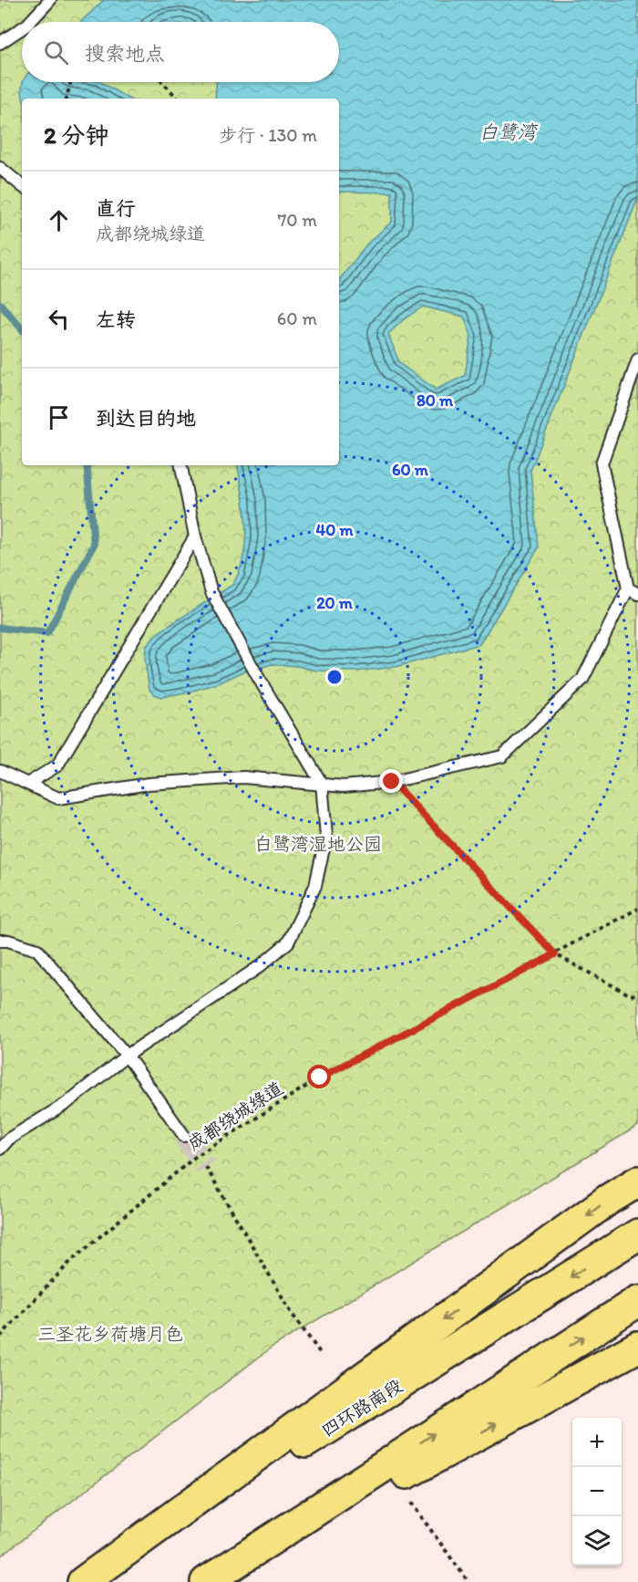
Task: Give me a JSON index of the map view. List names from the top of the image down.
{
  "streets": {
    "highway": ["四环路南段"],
    "path": ["成都绕城绿道"]
  },
  "water": ["白鹭湾"],
  "parks": ["白鹭湾湿地公园", "三圣花乡荷塘月色"],
  "page": {
    "search": "搜索地点",
    "heading": ["2 分钟", "步行 · 130 m"],
    "list": [
      ["直行", "成都绕城绿道", "70 m"],
      ["左转", "60 m"],
      "到达目的地"
    ],
    "map_buttons": ["+", "−"]
  },
  "rings": [
    "80 m",
    "60 m",
    "40 m",
    "20 m"
  ]
}
